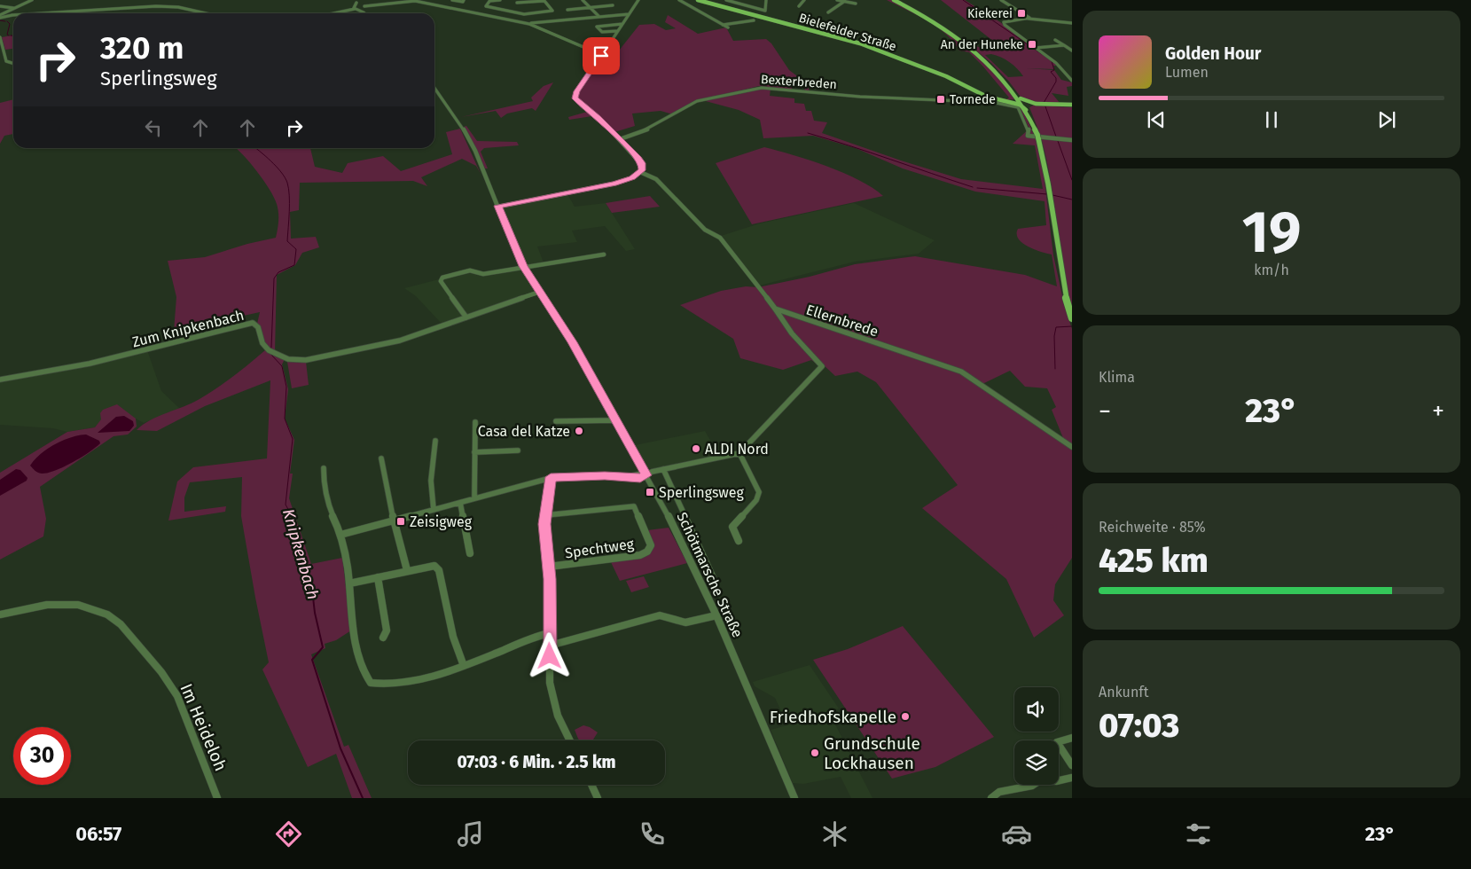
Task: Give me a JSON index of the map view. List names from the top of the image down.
{
  "streets": {
    "main road": ["Bielefelder Straße"],
    "street": [
      "Bexterbreden",
      "Ellernbrede",
      "Zum Knipkenbach",
      "Spechtweg",
      "Schötmarsche Straße",
      "Im Heideloh"
    ]
  },
  "crossings": [
    ["Bielefelder Straße", "Bexterbreden"],
    ["Zum Knipkenbach", "Schötmarsche Straße"]
  ],
  "water": ["Knipkenbach"],
  "places": {
    "transit": [
      "Kiekerei",
      "An der Huneke",
      "Tornede",
      "Sperlingsweg",
      "Zeisigweg"
    ],
    "other": [
      "Casa del Katze",
      "ALDI Nord",
      "Friedhofskapelle",
      "Grundschule Lockhausen"
    ]
  },
  "page": {
    "turn": ["320 m", "Sperlingsweg"],
    "song": ["Golden Hour", "Lumen"],
    "tile": [
      ["19", "km/h"],
      "Klima",
      ["Reichweite · 85%", "425 km"],
      ["Ankunft", "07:03"]
    ],
    "heat": ["−", "23°", "+"],
    "limit": "30",
    "trip": "07:03 · 6 Min. · 2.5 km",
    "tabs": ["06:57", "23°"]
  }
}
